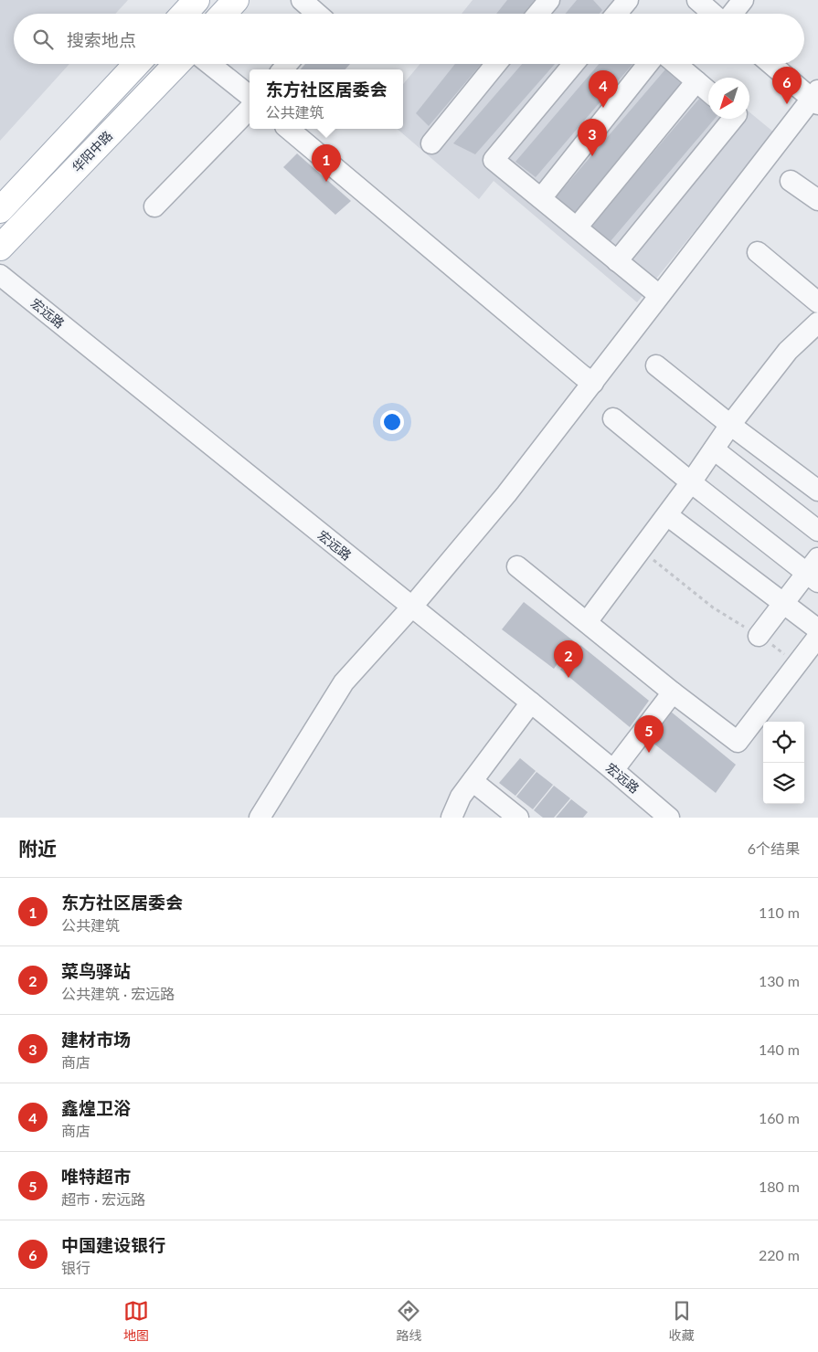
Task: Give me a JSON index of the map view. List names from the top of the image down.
{
  "streets": {
    "main road": ["华阳中路"],
    "street": ["宏远路"]
  },
  "north": "bottom left",
  "page": {
    "search": "搜索地点",
    "pins": [
      "6",
      "4",
      "3",
      "1",
      "2",
      "5"
    ],
    "popup": ["东方社区居委会", "公共建筑"],
    "heading": ["附近", "6个结果"],
    "list": [
      {
        "mark": "1",
        "name": "东方社区居委会",
        "note": "公共建筑",
        "value": "110 m"
      },
      {
        "mark": "2",
        "name": "菜鸟驿站",
        "note": "公共建筑 · 宏远路",
        "value": "130 m"
      },
      {
        "mark": "3",
        "name": "建材市场",
        "note": "商店",
        "value": "140 m"
      },
      {
        "mark": "4",
        "name": "鑫煌卫浴",
        "note": "商店",
        "value": "160 m"
      },
      {
        "mark": "5",
        "name": "唯特超市",
        "note": "超市 · 宏远路",
        "value": "180 m"
      },
      {
        "mark": "6",
        "name": "中国建设银行",
        "note": "银行",
        "value": "220 m"
      }
    ],
    "nav": ["地图", "路线", "收藏"]
  }
}
